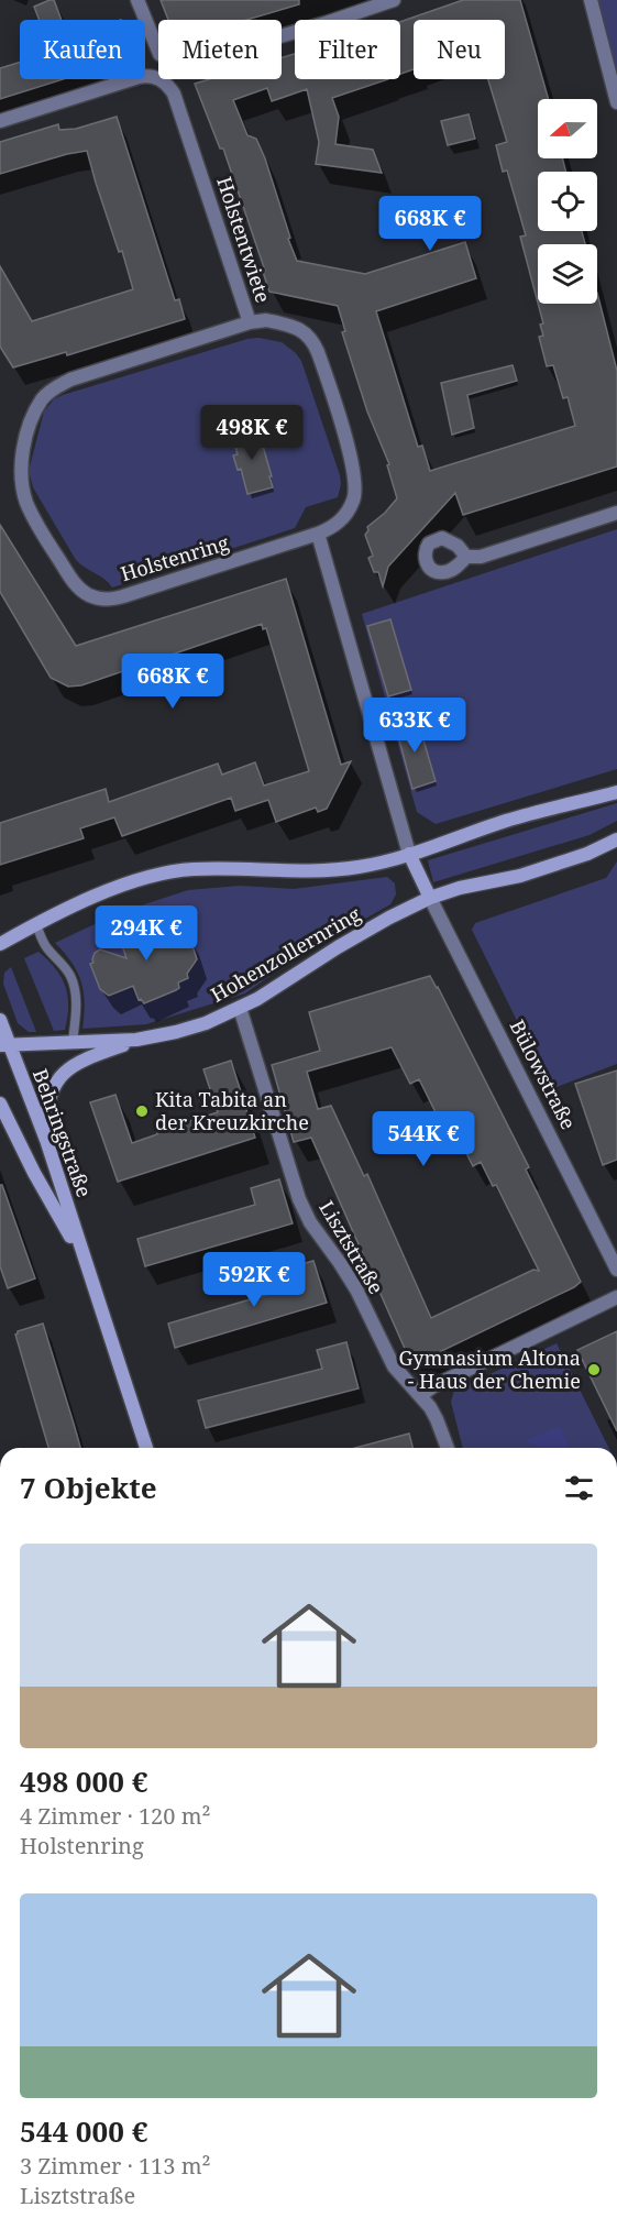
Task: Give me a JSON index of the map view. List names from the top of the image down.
{
  "streets": {
    "main road": ["Hohenzollernring", "Behringstraße"],
    "street": [
      "Holstentwiete",
      "Holstenring",
      "Bülowstraße",
      "Lisztstraße"
    ]
  },
  "crossings": [
    ["Holstentwiete", "Holstenring"],
    ["Hohenzollernring", "Bülowstraße"],
    ["Hohenzollernring", "Behringstraße"],
    ["Hohenzollernring", "Lisztstraße"]
  ],
  "places": ["Kita Tabita an der Kreuzkirche", "Gymnasium Altona - Haus der Chemie"],
  "north": "left",
  "page": {
    "chip": [
      "Kaufen",
      "Mieten",
      "Filter",
      "Neu"
    ],
    "price": [
      "668K €",
      "498K €",
      "668K €",
      "633K €",
      "294K €",
      "544K €",
      "592K €"
    ],
    "heading": "7 Objekte",
    "list": [
      {
        "name": "498 000 €",
        "note": "4 Zimmer · 120 m² · Holstenring"
      },
      {
        "name": "544 000 €",
        "note": "3 Zimmer · 113 m² · Lisztstraße"
      }
    ]
  }
}
